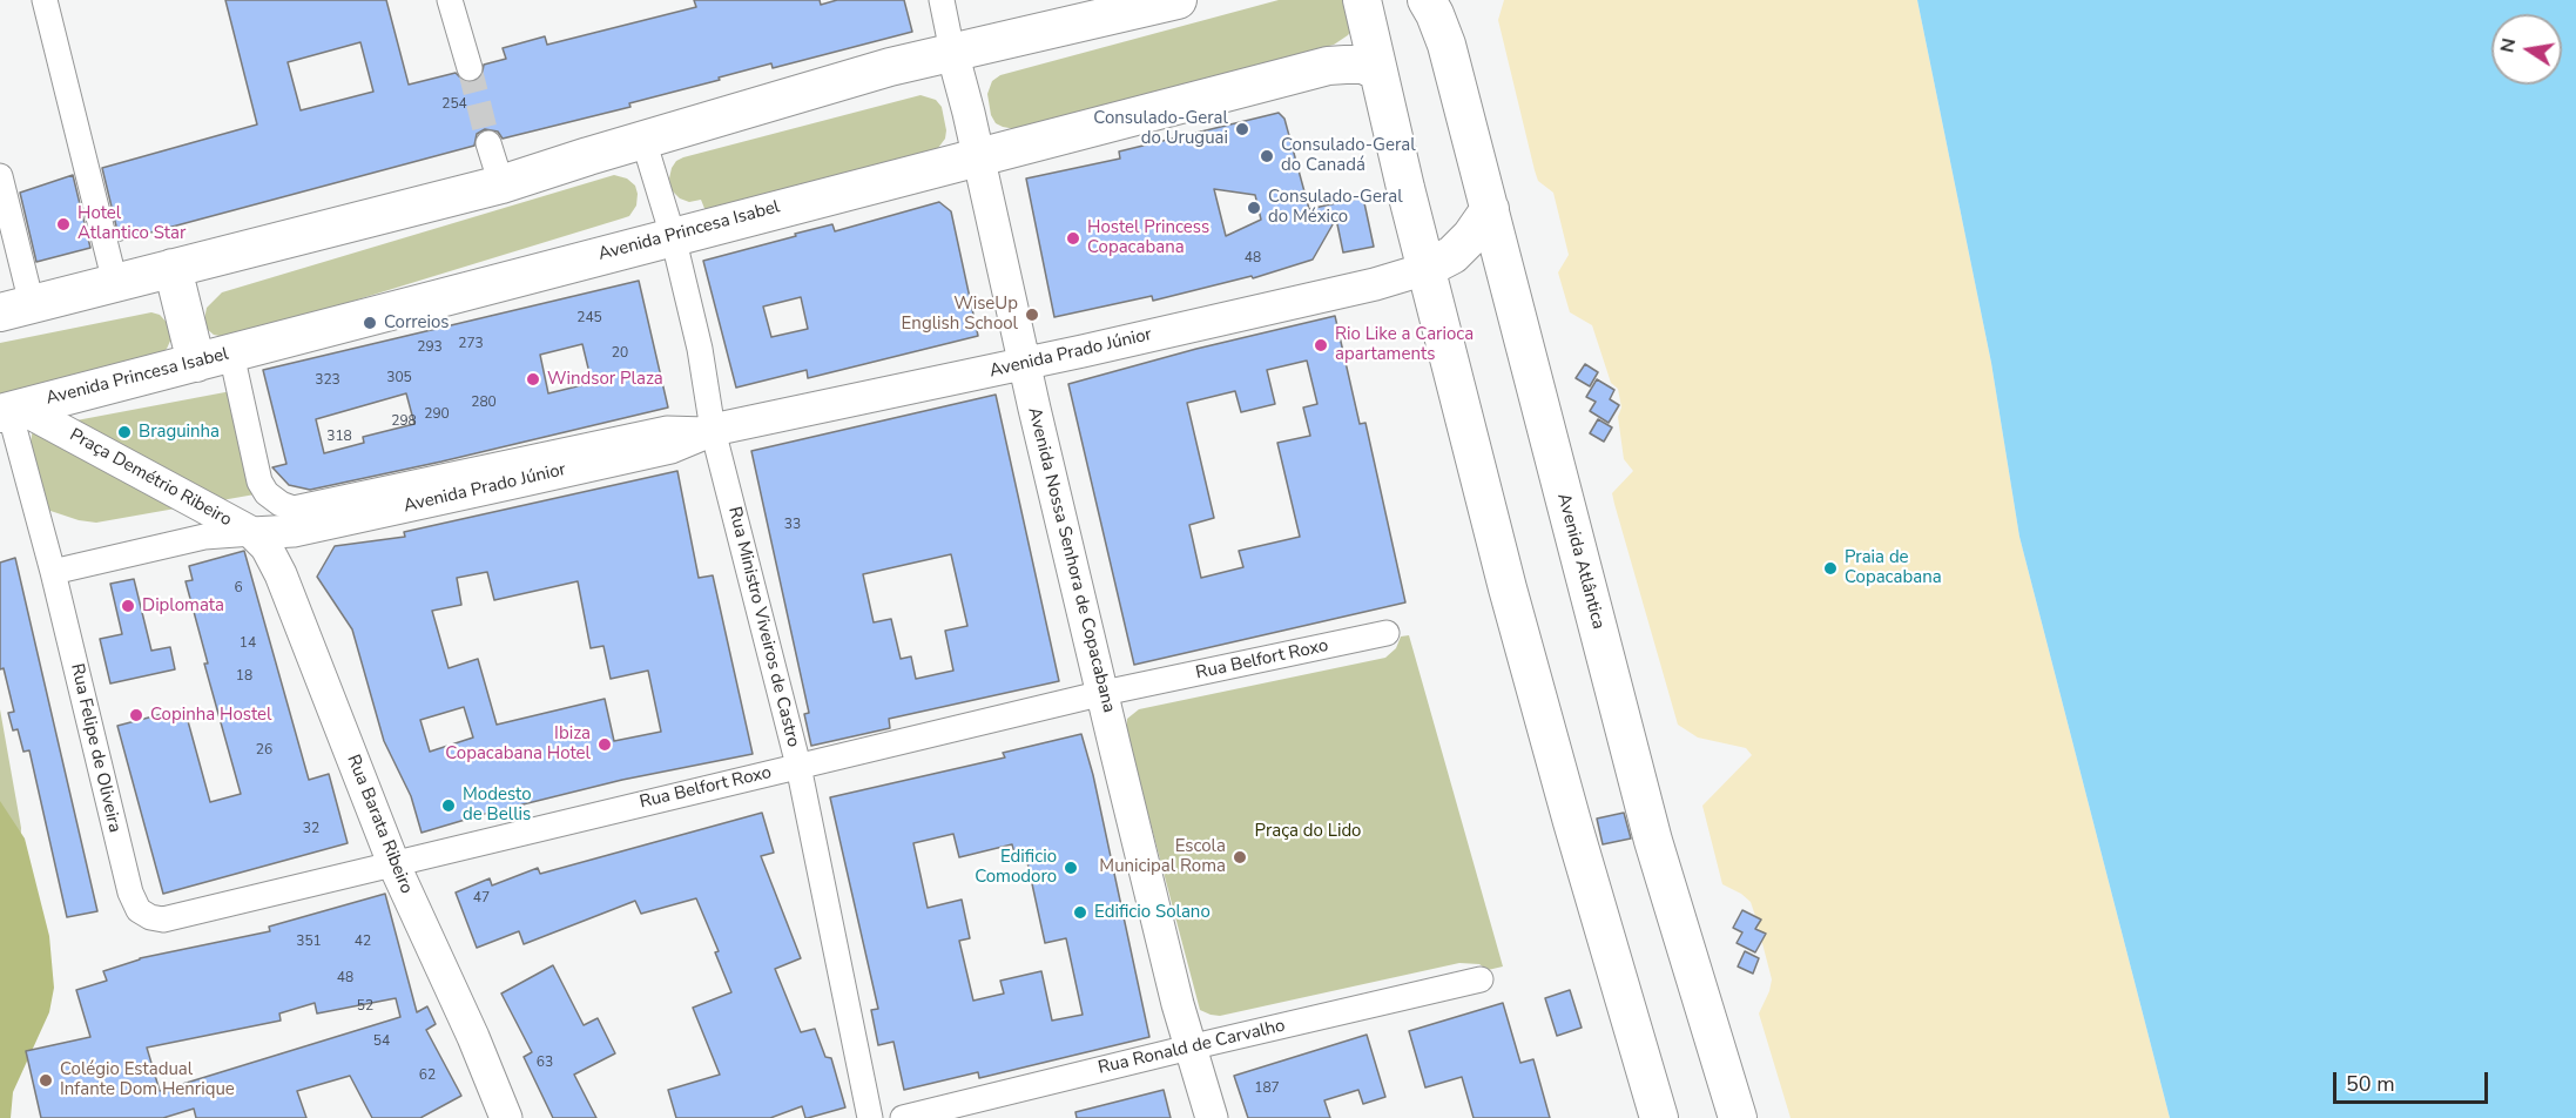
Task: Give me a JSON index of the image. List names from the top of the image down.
{
  "streets": {
    "highway": ["Avenida Princesa Isabel", "Avenida Atlântica"],
    "main road": [
      "Avenida Prado Júnior",
      "Praça Demétrio Ribeiro",
      "Avenida Nossa Senhora de Copacabana",
      "Rua Barata Ribeiro"
    ],
    "street": [
      "Rua Ministro Viveiros de Castro",
      "Rua Belfort Roxo",
      "Rua Felipe de Oliveira",
      "Rua Ronald de Carvalho"
    ]
  },
  "crossings": [
    ["Avenida Princesa Isabel", "Avenida Prado Júnior"],
    ["Avenida Princesa Isabel", "Praça Demétrio Ribeiro"],
    ["Avenida Princesa Isabel", "Avenida Nossa Senhora de Copacabana"],
    ["Avenida Princesa Isabel", "Rua Ministro Viveiros de Castro"],
    ["Avenida Prado Júnior", "Praça Demétrio Ribeiro"],
    ["Avenida Prado Júnior", "Avenida Nossa Senhora de Copacabana"],
    ["Avenida Prado Júnior", "Rua Ministro Viveiros de Castro"],
    ["Avenida Prado Júnior", "Rua Barata Ribeiro"],
    ["Praça Demétrio Ribeiro", "Rua Felipe de Oliveira"],
    ["Praça Demétrio Ribeiro", "Rua Barata Ribeiro"],
    ["Avenida Nossa Senhora de Copacabana", "Rua Belfort Roxo"],
    ["Avenida Nossa Senhora de Copacabana", "Rua Ronald de Carvalho"],
    ["Rua Ministro Viveiros de Castro", "Rua Belfort Roxo"],
    ["Rua Belfort Roxo", "Rua Felipe de Oliveira"],
    ["Rua Belfort Roxo", "Rua Barata Ribeiro"]
  ],
  "parks": ["Praça do Lido"],
  "places": [
    "Consulado-Geral do Uruguai",
    "Consulado-Geral do Canadá",
    "Consulado-Geral do México",
    "Hotel Atlantico Star",
    "Hostel Princess Copacabana",
    "WiseUp English School",
    "Correios",
    "Rio Like a Carioca apartaments",
    "Windsor Plaza",
    "Braguinha",
    "Praia de Copacabana",
    "Diplomata",
    "Copinha Hostel",
    "Ibiza Copacabana Hotel",
    "Modesto de Bellis",
    "Escola Municipal Roma",
    "Edificio Comodoro",
    "Edificio Solano",
    "Colégio Estadual Infante Dom Henrique"
  ],
  "house_numbers": [
    "254",
    "48",
    "245",
    "273",
    "293",
    "20",
    "305",
    "323",
    "280",
    "290",
    "298",
    "318",
    "33",
    "6",
    "14",
    "18",
    "26",
    "32",
    "47",
    "351",
    "42",
    "48",
    "52",
    "54",
    "63",
    "62",
    "187"
  ],
  "scale_bar": "50 m",
  "north": "left"
}
